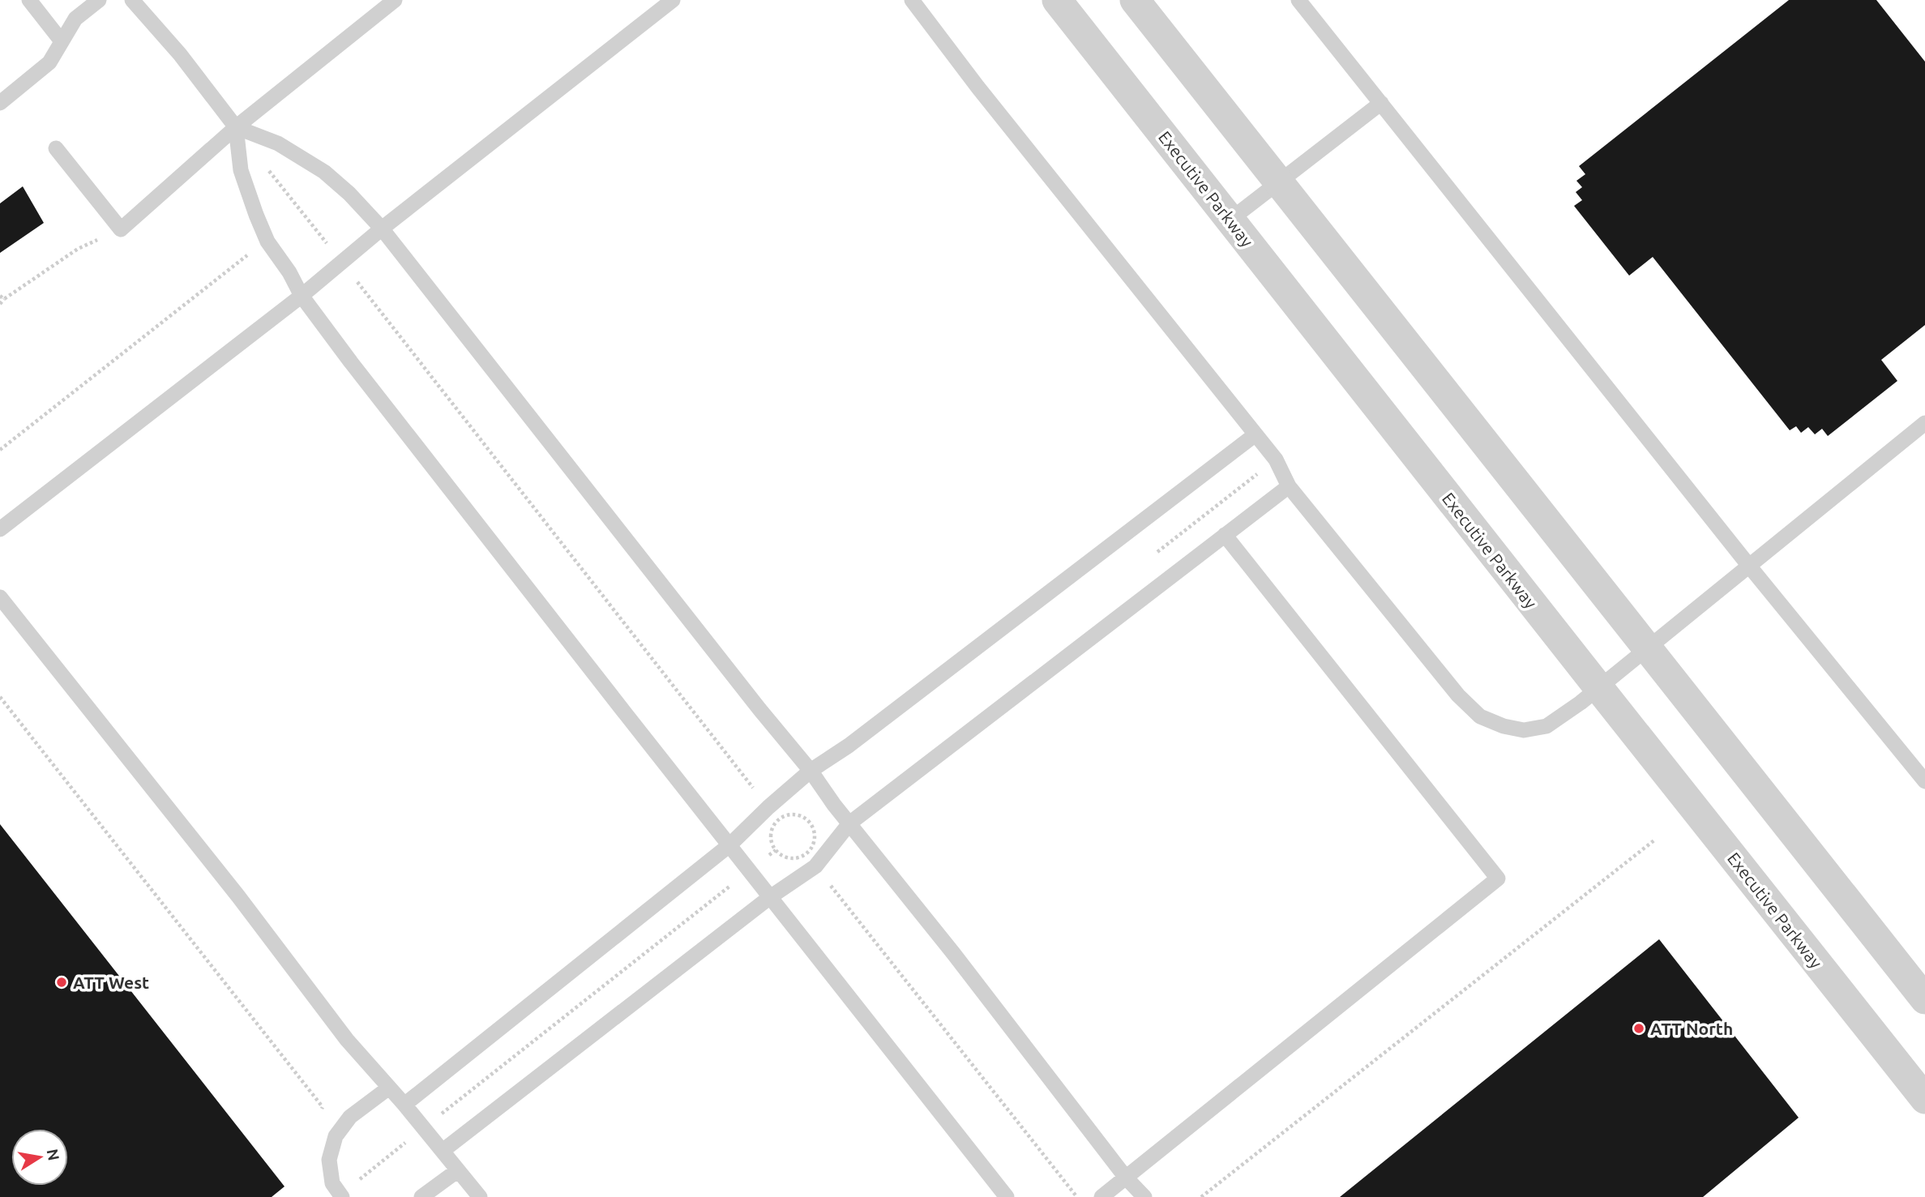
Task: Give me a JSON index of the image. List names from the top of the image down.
{
  "streets": {
    "street": ["Executive Parkway"]
  },
  "places": ["ATT West", "ATT North"],
  "north": "right"
}
